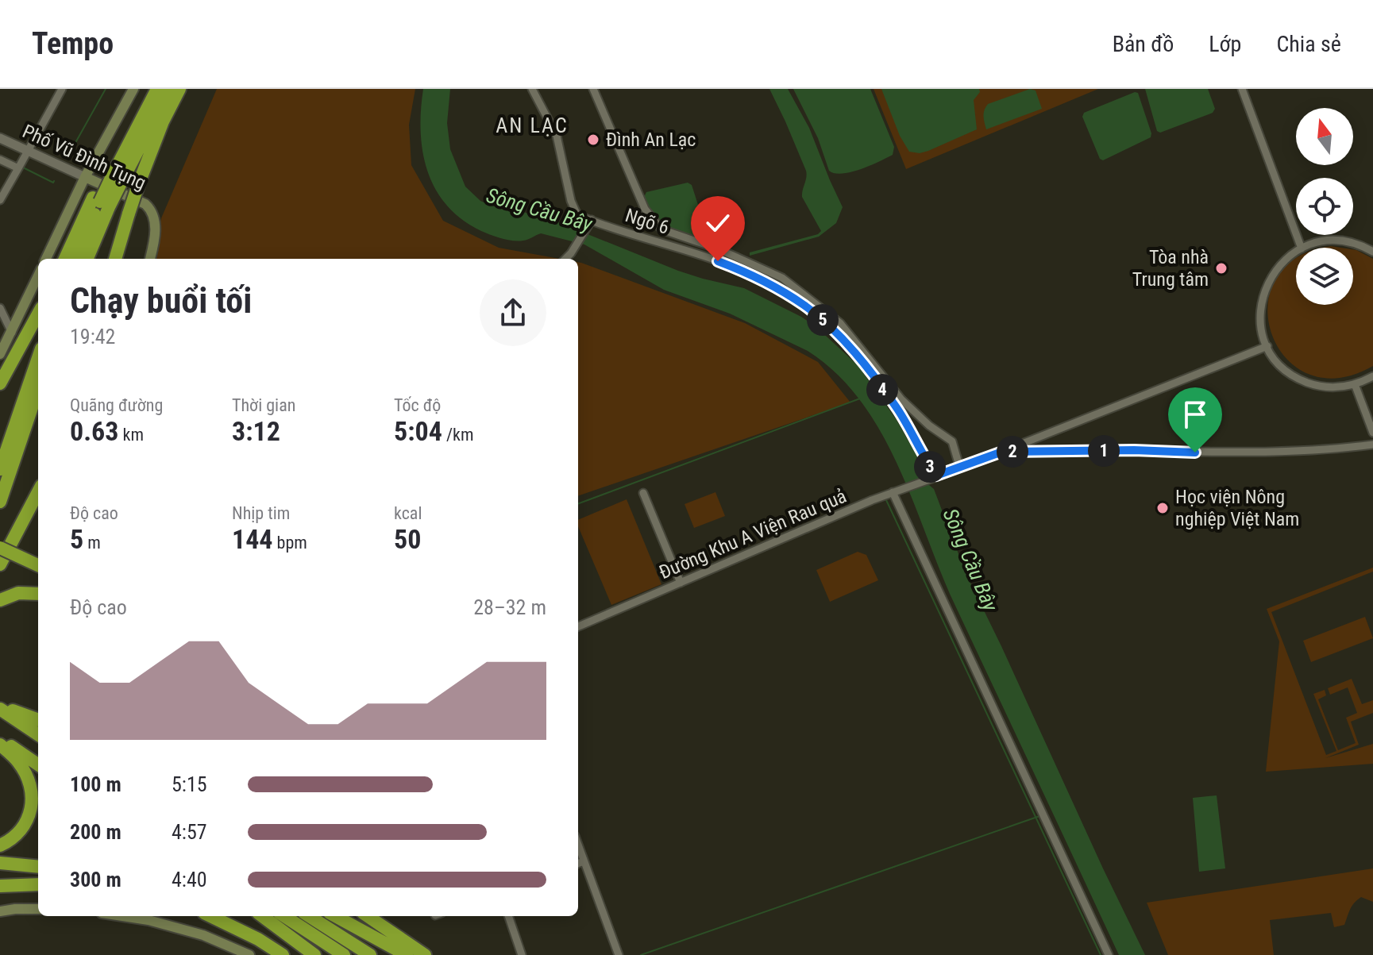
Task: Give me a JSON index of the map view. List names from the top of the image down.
{
  "streets": {
    "main road": ["Phố Vũ Đình Tụng"],
    "street": ["Ngõ 6", "Đường Khu A Viện Rau quả"]
  },
  "crossings": [
    ["Ngõ 6", "Đường Khu A Viện Rau quả"]
  ],
  "districts": ["AN LẠC"],
  "water": ["Sông Cầu Bây"],
  "places": ["Đình An Lạc", "Tòa nhà Trung tâm", "Học viện Nông nghiệp Việt Nam"],
  "north": "top",
  "page": {
    "header": "Tempo",
    "nav": ["Bản đồ", "Lớp", "Chia sẻ"],
    "heading": ["Chạy buổi tối", "19:42"],
    "pins": [
      "5",
      "4",
      "1",
      "2",
      "3"
    ],
    "stats": [
      ["Quãng đường", "0.63 km"],
      ["Thời gian", "3:12"],
      ["Tốc độ", "5:04 /km"],
      ["Độ cao", "5 m"],
      ["Nhịp tim", "144 bpm"],
      ["kcal", "50"]
    ],
    "chart": ["Độ cao", "28–32 m"],
    "list": [
      {
        "name": "100 m",
        "note": "5:15"
      },
      {
        "name": "200 m",
        "note": "4:57"
      },
      {
        "name": "300 m",
        "note": "4:40"
      }
    ]
  }
}
